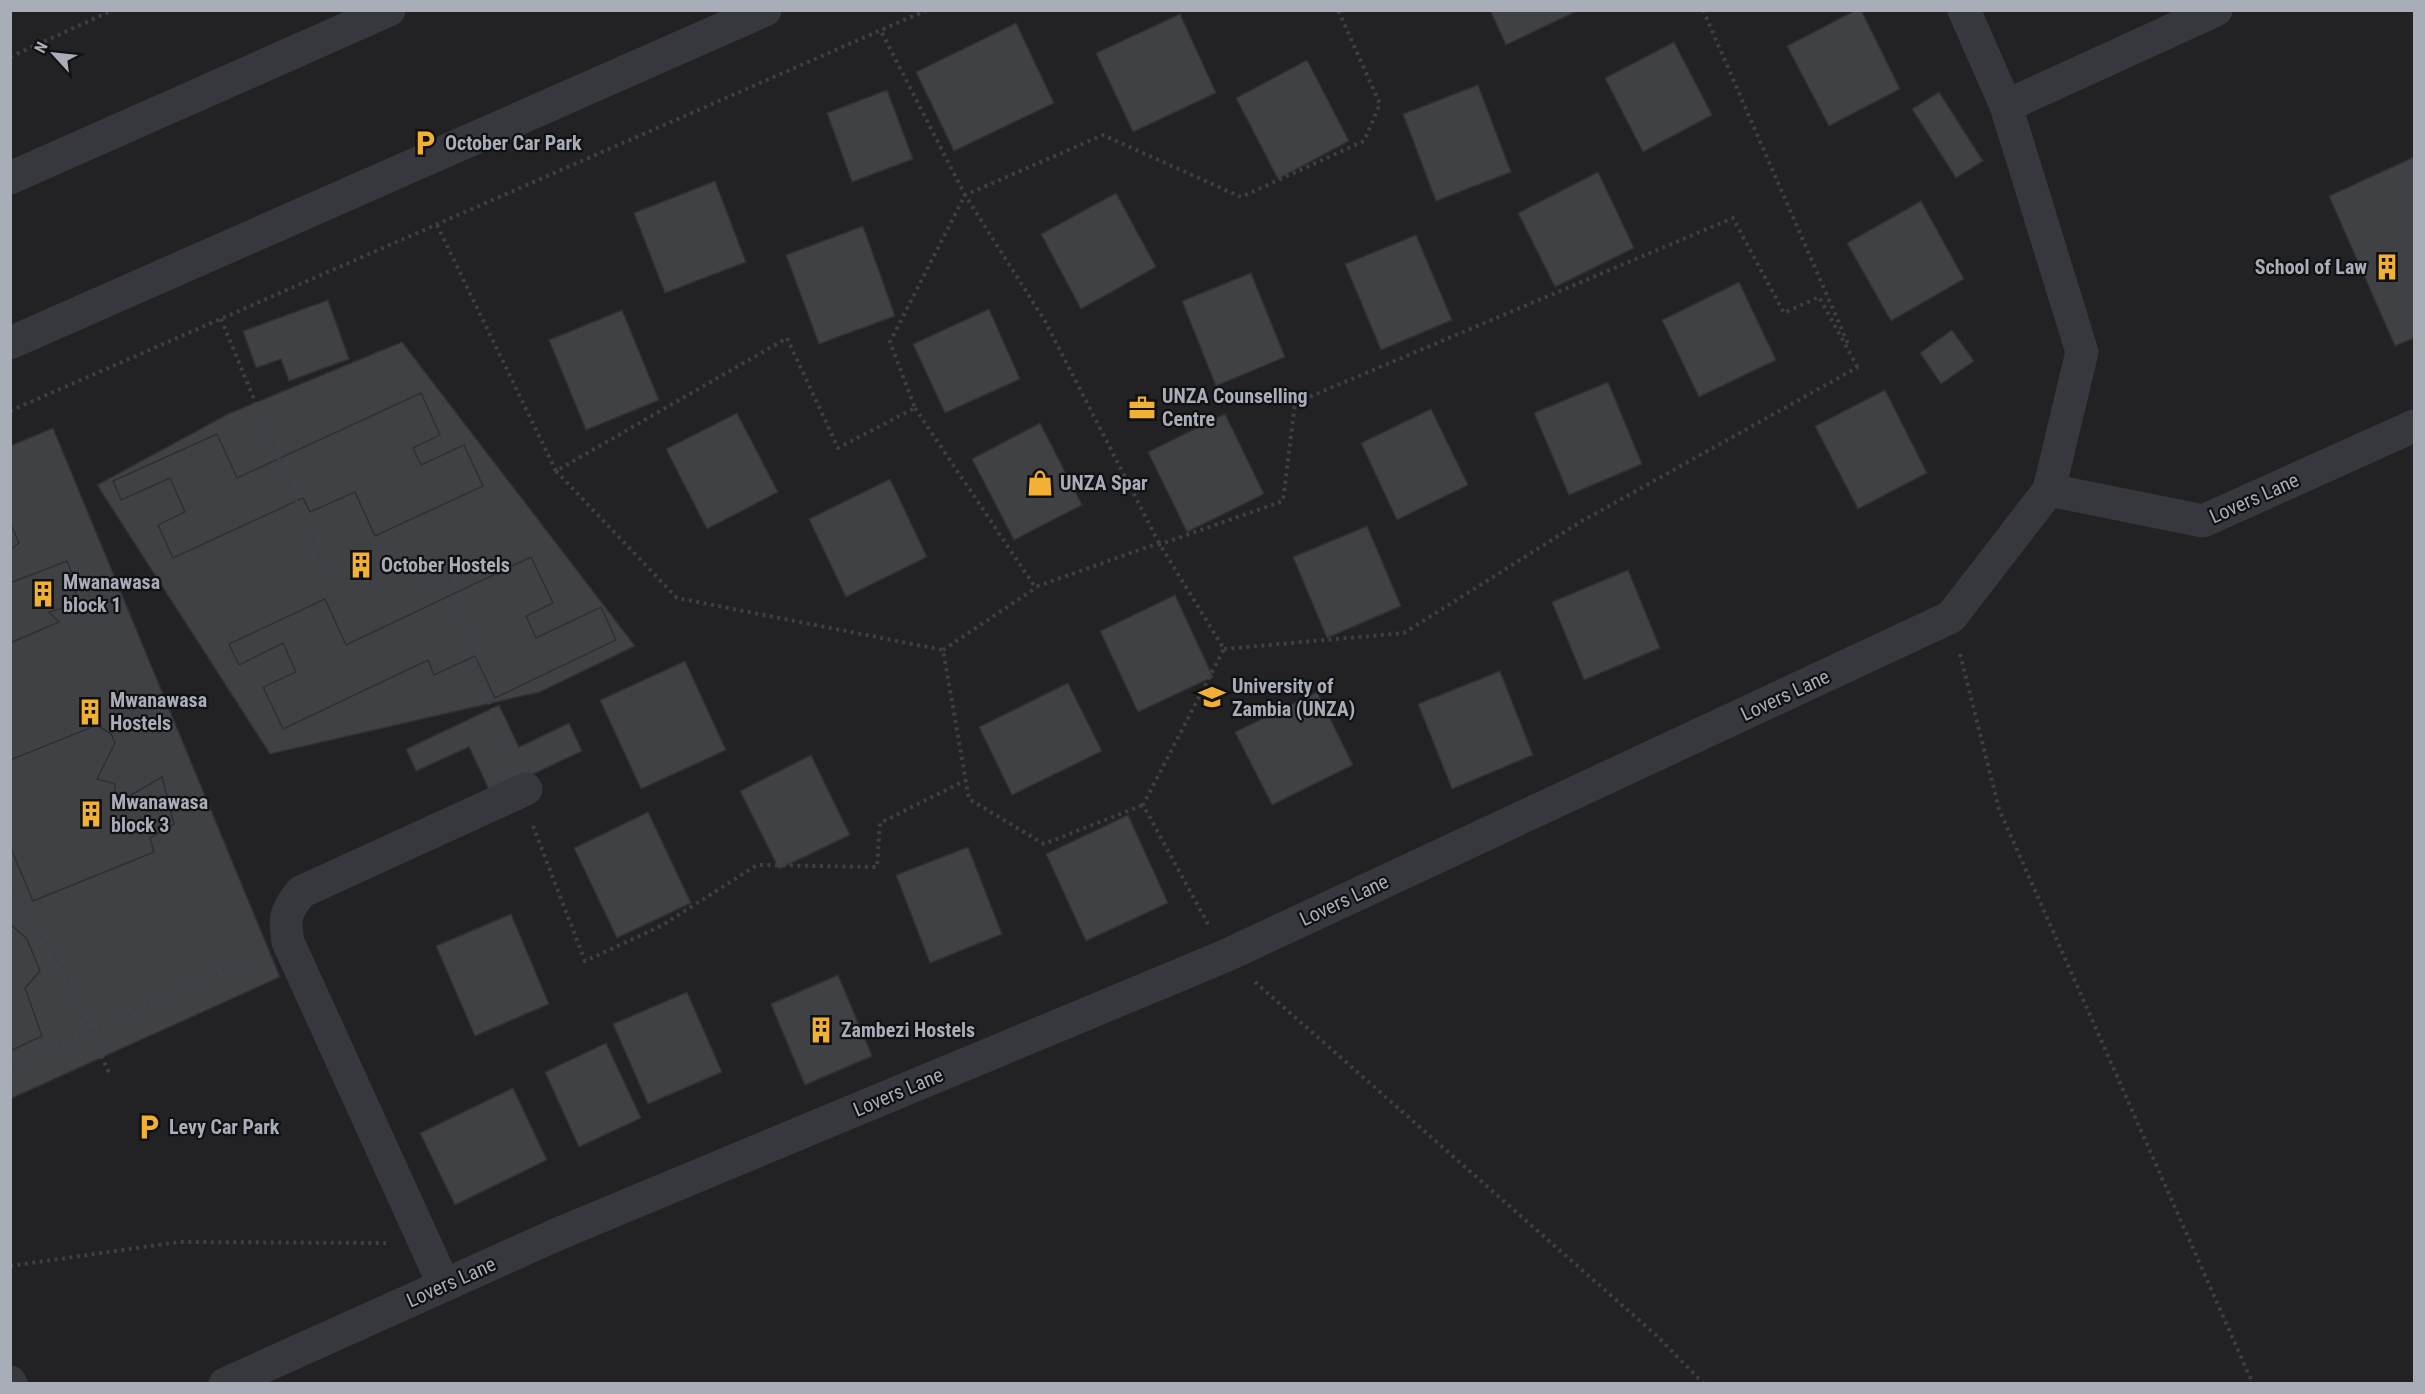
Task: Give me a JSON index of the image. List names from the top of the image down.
{
  "streets": {
    "lane": ["Lovers Lane"]
  },
  "places": {
    "parking": ["October Car Park", "Levy Car Park"],
    "building": [
      "School of Law",
      "October Hostels",
      "Mwanawasa block 1",
      "Mwanawasa Hostels",
      "Mwanawasa block 3",
      "Zambezi Hostels"
    ],
    "office": ["UNZA Counselling Centre"],
    "shop": ["UNZA Spar"],
    "school or university": ["University of Zambia (UNZA)"]
  },
  "north": "top left"
}
